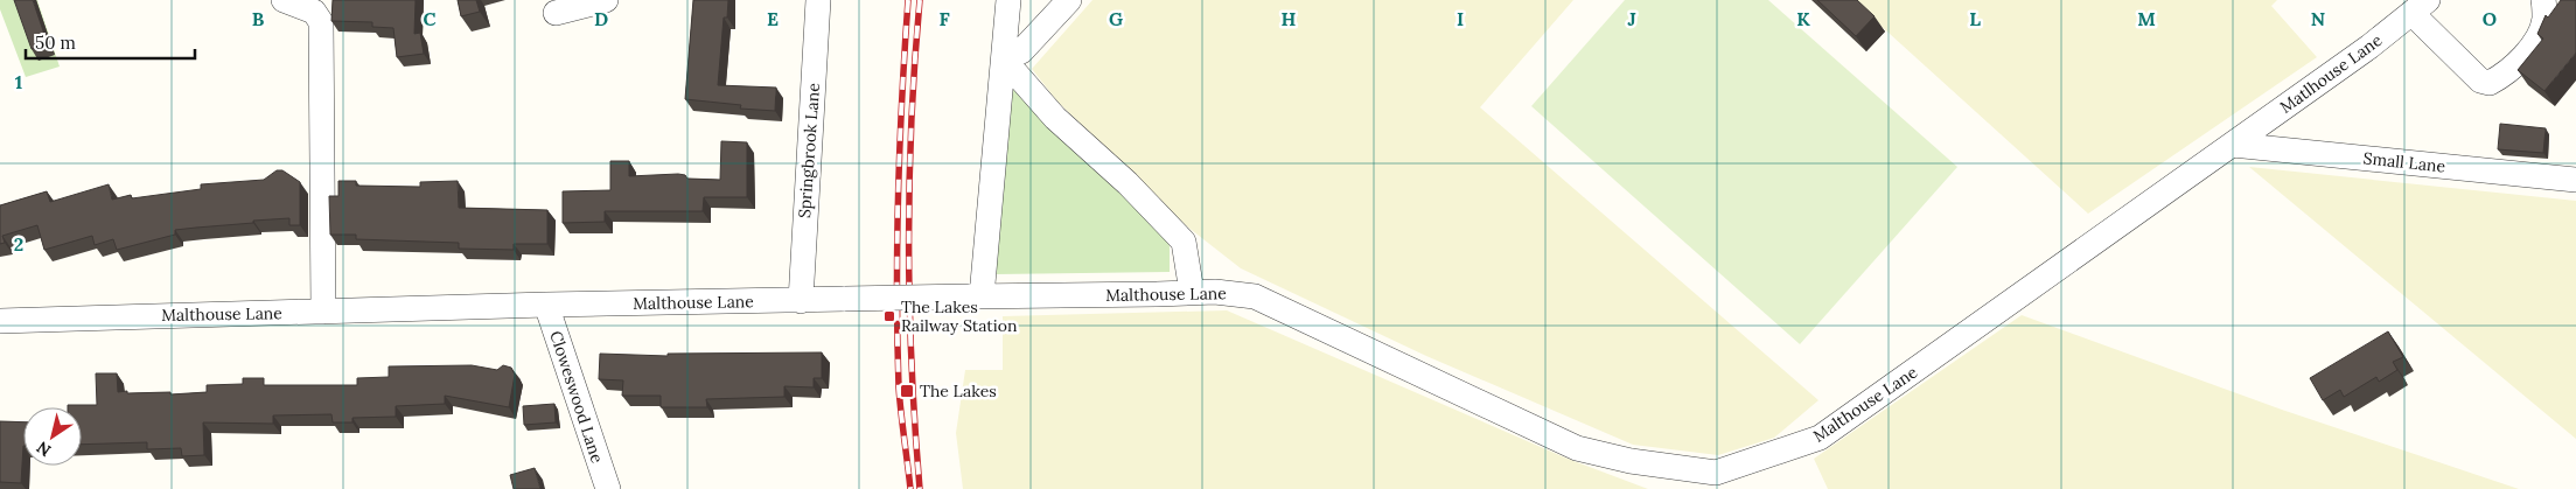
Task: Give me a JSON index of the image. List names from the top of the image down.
{
  "streets": {
    "street": [
      "Matlhouse Lane",
      "Springbrook Lane",
      "Small Lane",
      "Malthouse Lane",
      "Cloweswood Lane"
    ]
  },
  "crossings": [
    ["Matlhouse Lane", "Small Lane"],
    ["Matlhouse Lane", "Malthouse Lane"],
    ["Springbrook Lane", "Malthouse Lane"],
    ["Small Lane", "Malthouse Lane"],
    ["Malthouse Lane", "Cloweswood Lane"]
  ],
  "places": {
    "transit": ["The Lakes Railway Station", "The Lakes"]
  },
  "scale_bar": "50 m",
  "north": "bottom left",
  "grid": {
    "columns": [
      "B",
      "C",
      "D",
      "E",
      "F",
      "G",
      "H",
      "I",
      "J",
      "K",
      "L",
      "M",
      "N",
      "O"
    ],
    "rows": ["1", "2"]
  }
}
